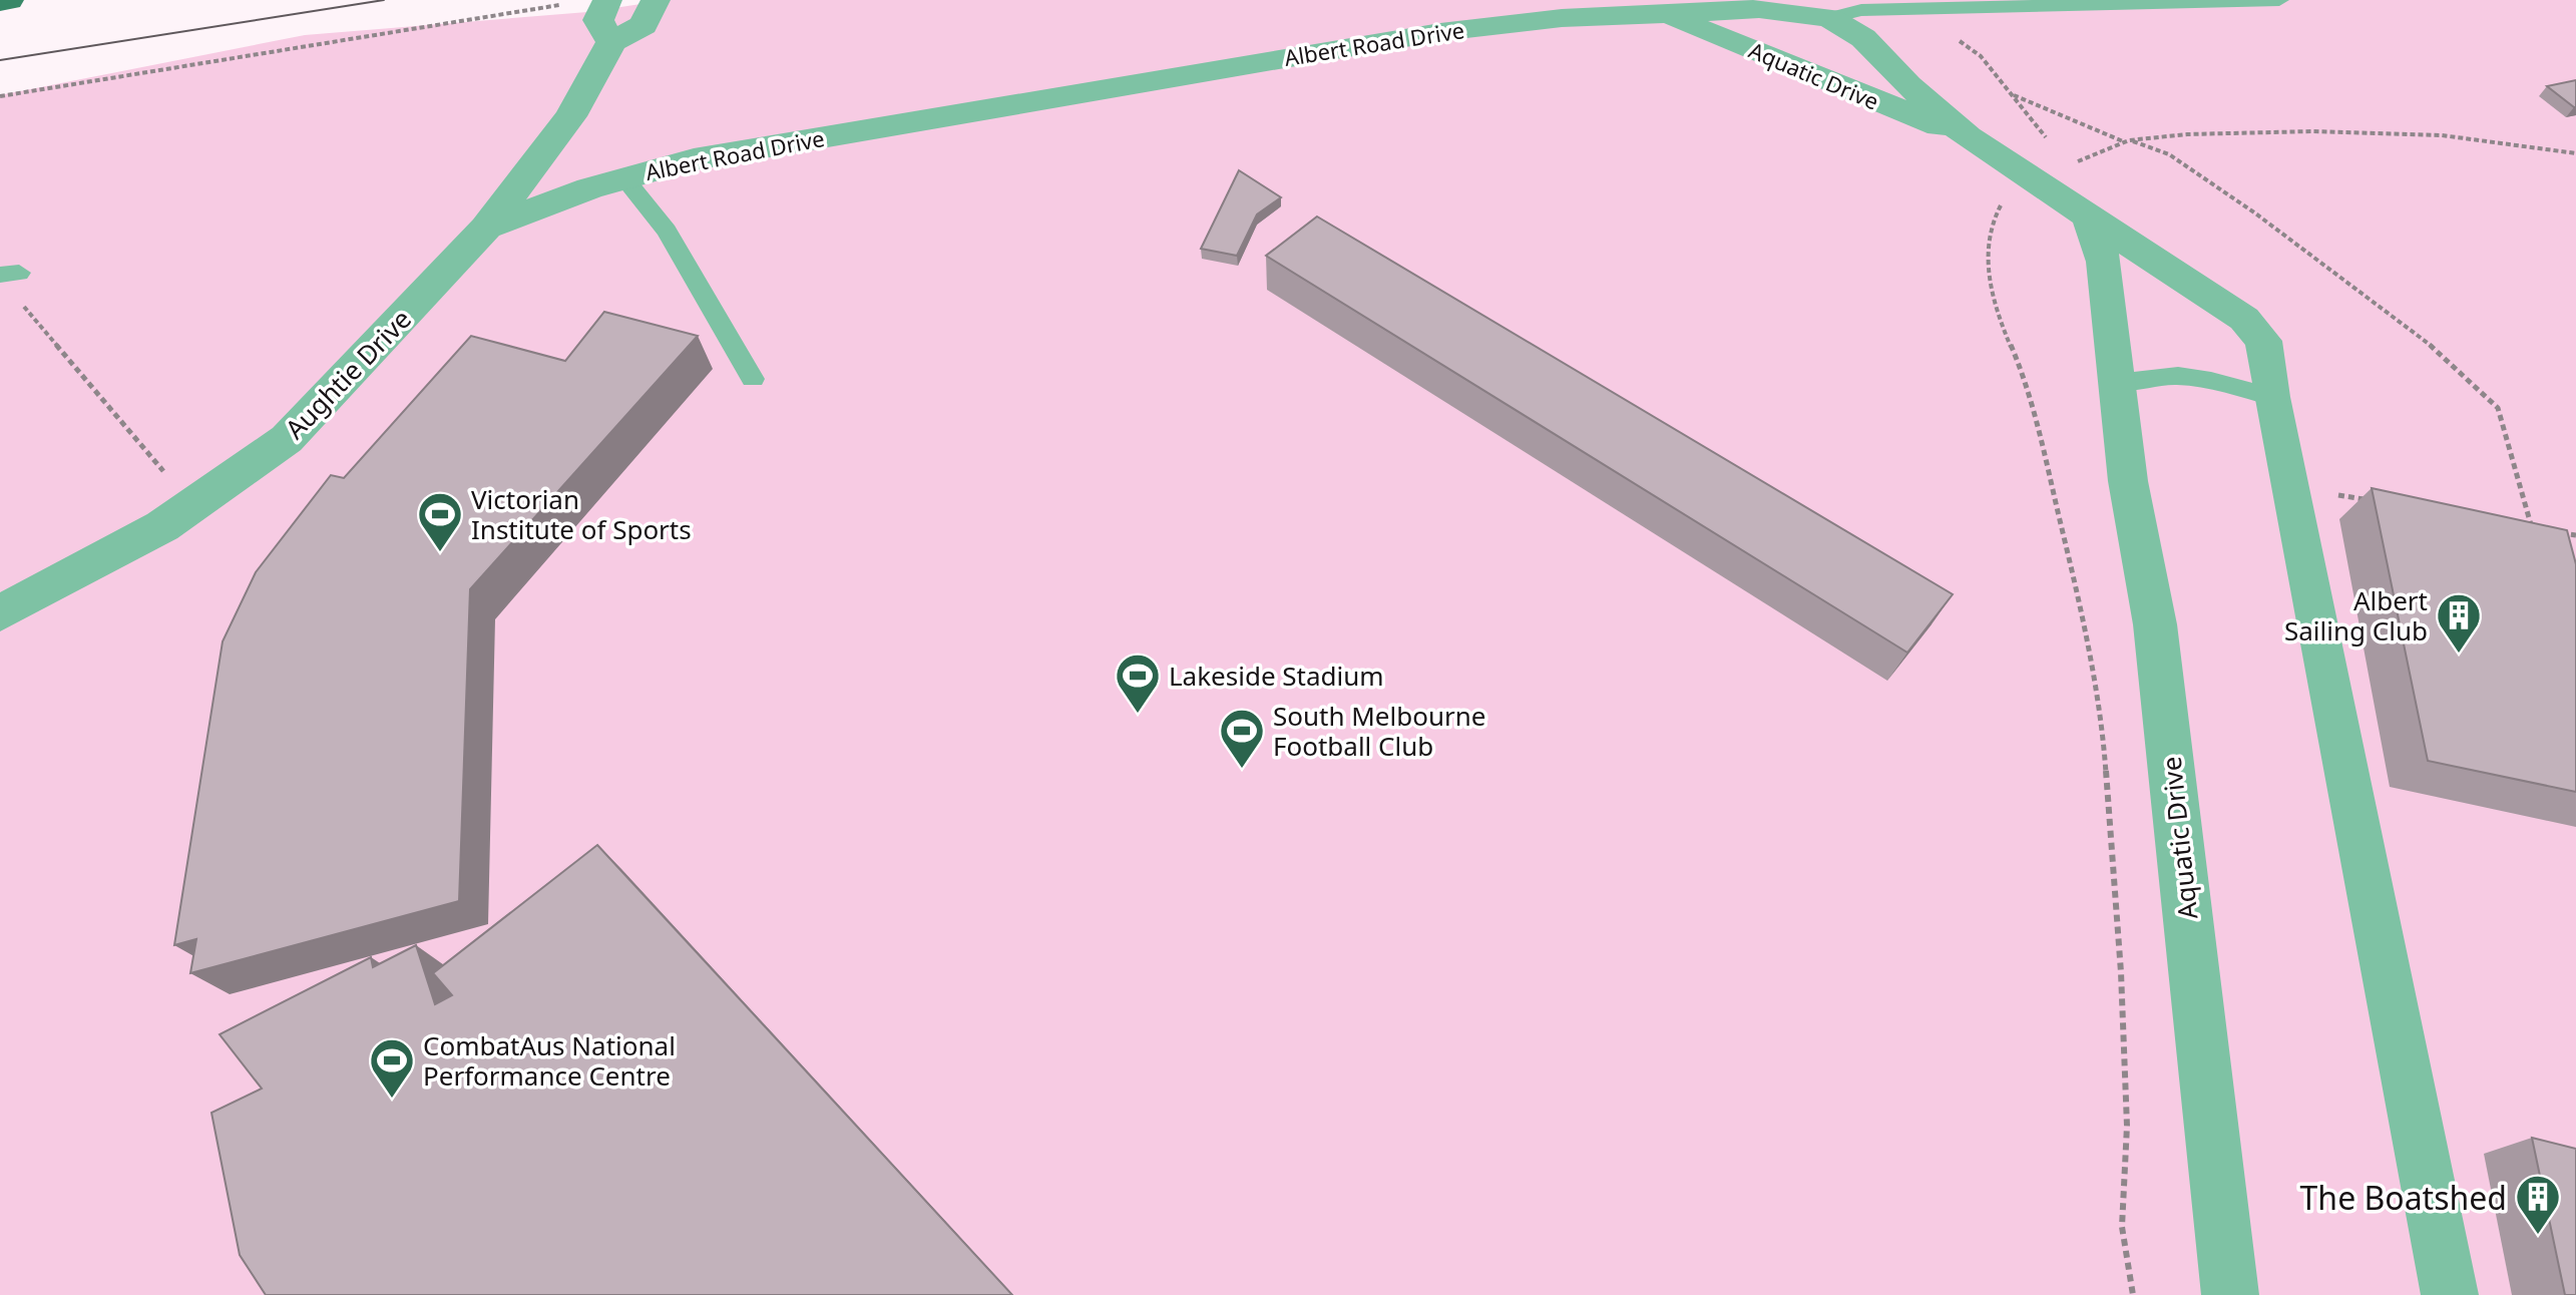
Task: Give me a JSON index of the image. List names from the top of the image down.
{
  "streets": {
    "street": ["Albert Road Drive", "Aquatic Drive", "Aughtie Drive"]
  },
  "crossings": [
    ["Albert Road Drive", "Aquatic Drive"],
    ["Albert Road Drive", "Aughtie Drive"]
  ],
  "places": {
    "sports": [
      "Victorian Institute of Sports",
      "Lakeside Stadium",
      "South Melbourne Football Club",
      "CombatAus National Performance Centre"
    ],
    "building": ["Albert Sailing Club", "The Boatshed"]
  }
}
